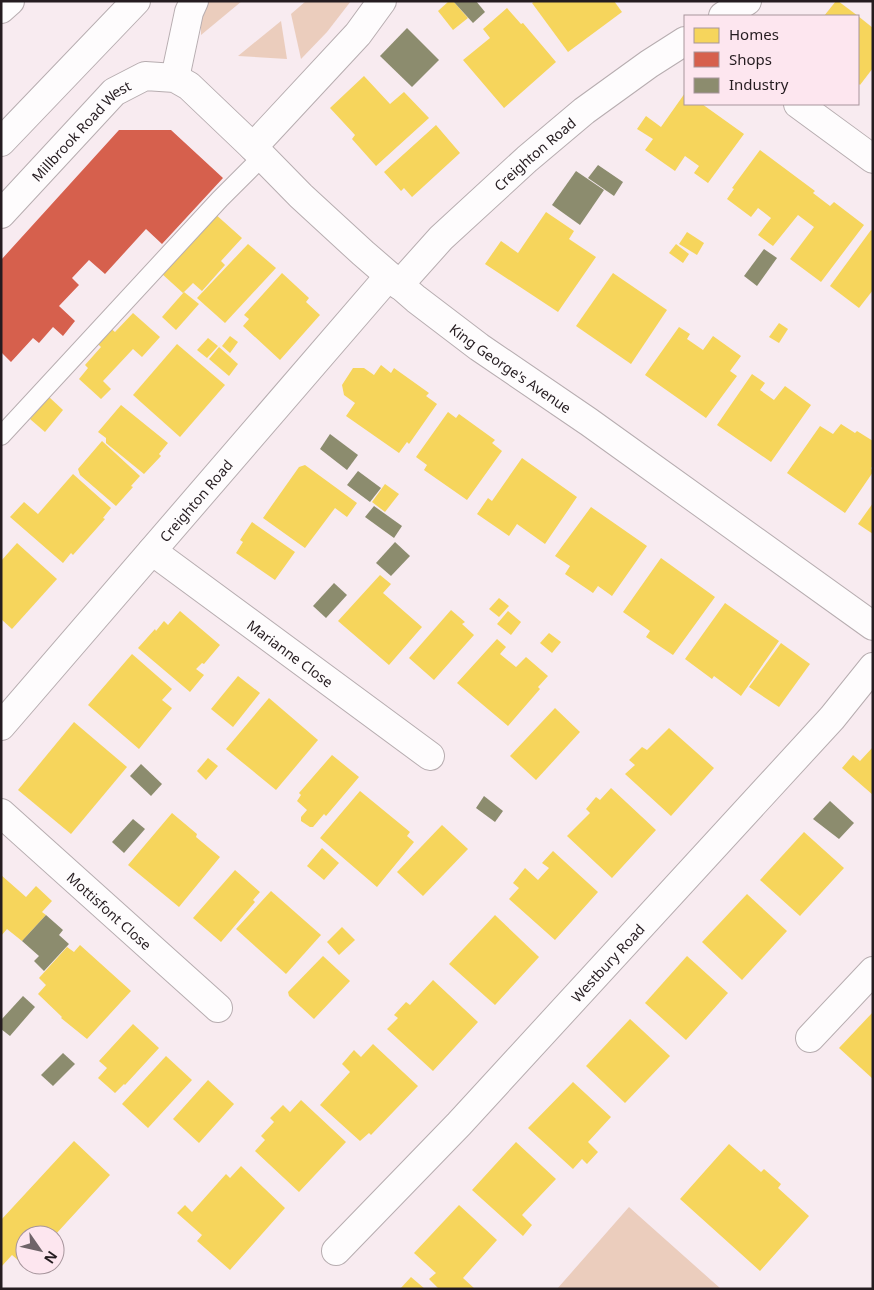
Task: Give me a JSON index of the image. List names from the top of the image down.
{
  "streets": {
    "main road": [
      "Millbrook Road West",
      "Creighton Road",
      "King George's Avenue",
      "Marianne Close",
      "Mottisfont Close",
      "Westbury Road"
    ]
  },
  "crossings": [
    ["Millbrook Road West", "King George's Avenue"],
    ["Creighton Road", "King George's Avenue"],
    ["Creighton Road", "Marianne Close"]
  ],
  "legend": ["Homes", "Shops", "Industry"],
  "north": "bottom right"
}
